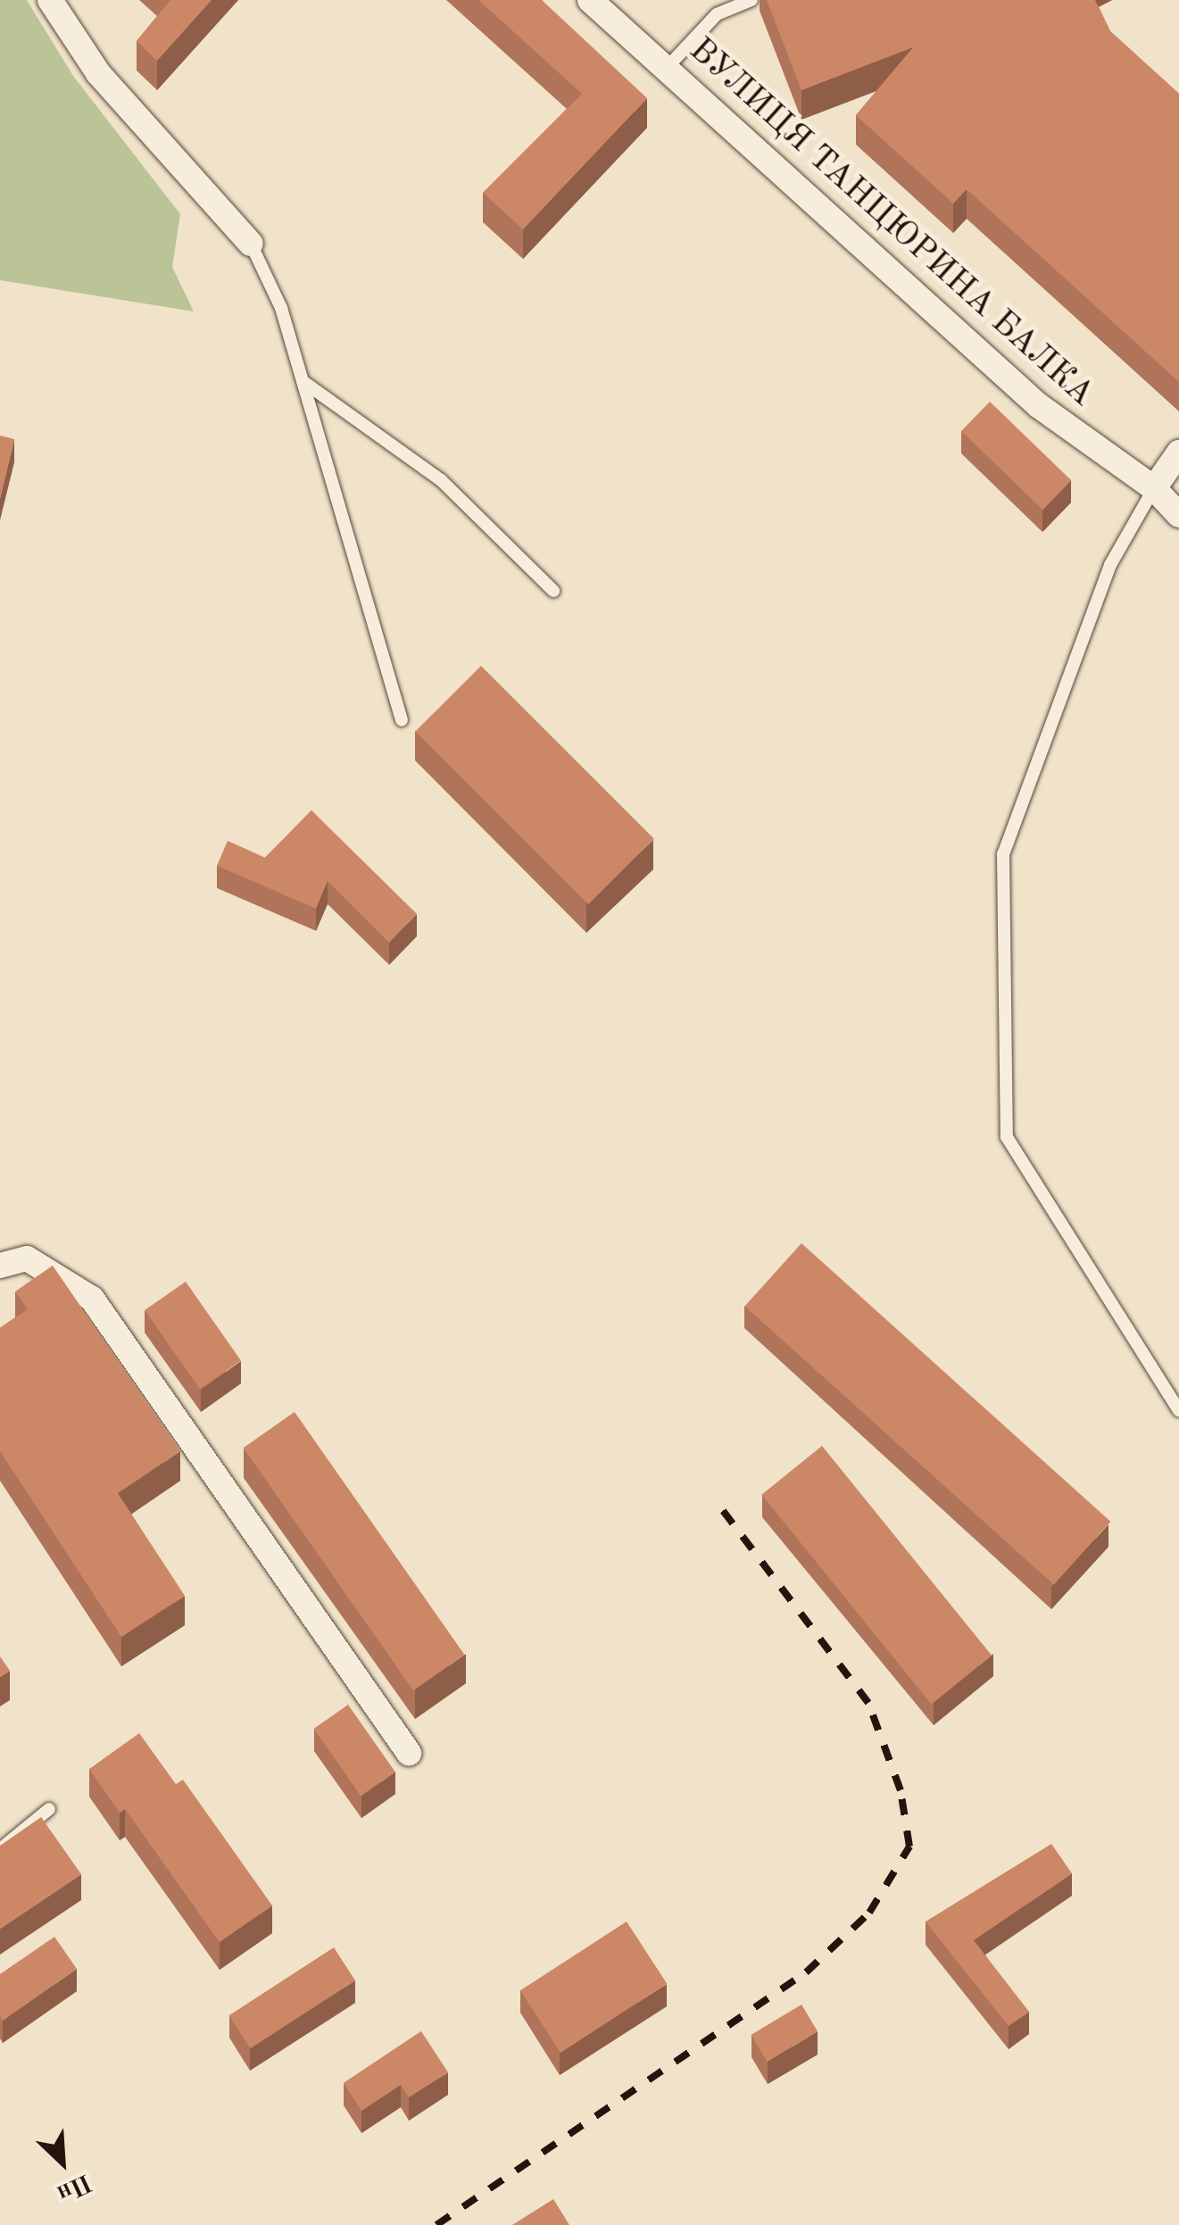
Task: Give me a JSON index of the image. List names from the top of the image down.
{
  "streets": {
    "street": ["ВУЛИЦЯ ТАНЦЮРИНА БАЛКА"]
  },
  "north": "bottom right"
}
